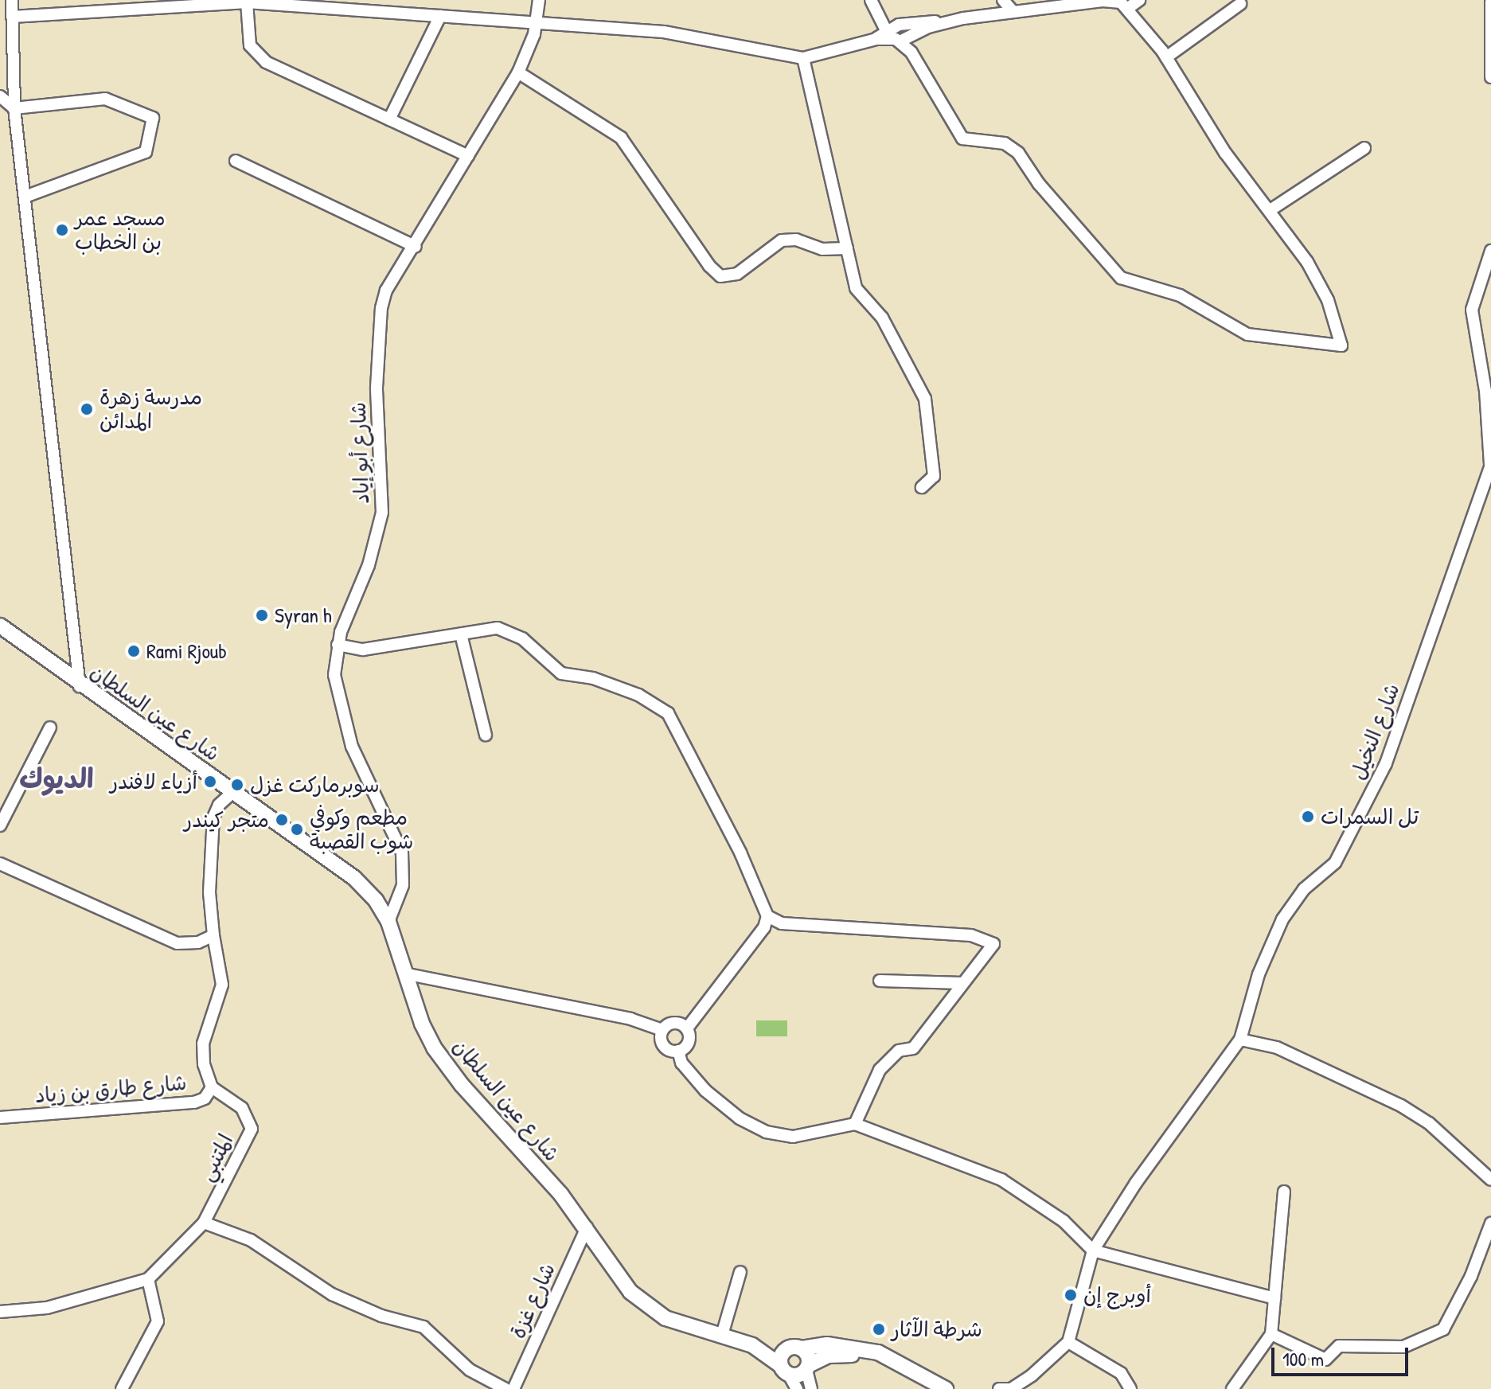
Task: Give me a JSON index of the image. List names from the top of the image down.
{
  "streets": {
    "main road": ["شارع عين السلطان"],
    "street": [
      "شارع أبو إياد",
      "شارع النخيل",
      "شارع طارق بن زياد",
      "المتنبي",
      "شارع غزة"
    ]
  },
  "crossings": [
    ["شارع أبو إياد", "شارع عين السلطان"],
    ["شارع عين السلطان", "شارع طارق بن زياد"],
    ["شارع عين السلطان", "شارع غزة"],
    ["شارع طارق بن زياد", "المتنبي"]
  ],
  "districts": ["الديوك"],
  "places": [
    "مسجد عمر بن الخطاب",
    "مدرسة زهرة المدائن",
    "Syran h",
    "Rami Rjoub",
    "أزياء لافندر",
    "سوبرماركت غزل",
    "تل السمرات",
    "متجر كيندر",
    "مطعم وكوفي شوب القصبة",
    "أوبرج إن",
    "شرطة الآثار"
  ],
  "scale_bar": "100 m"
}
